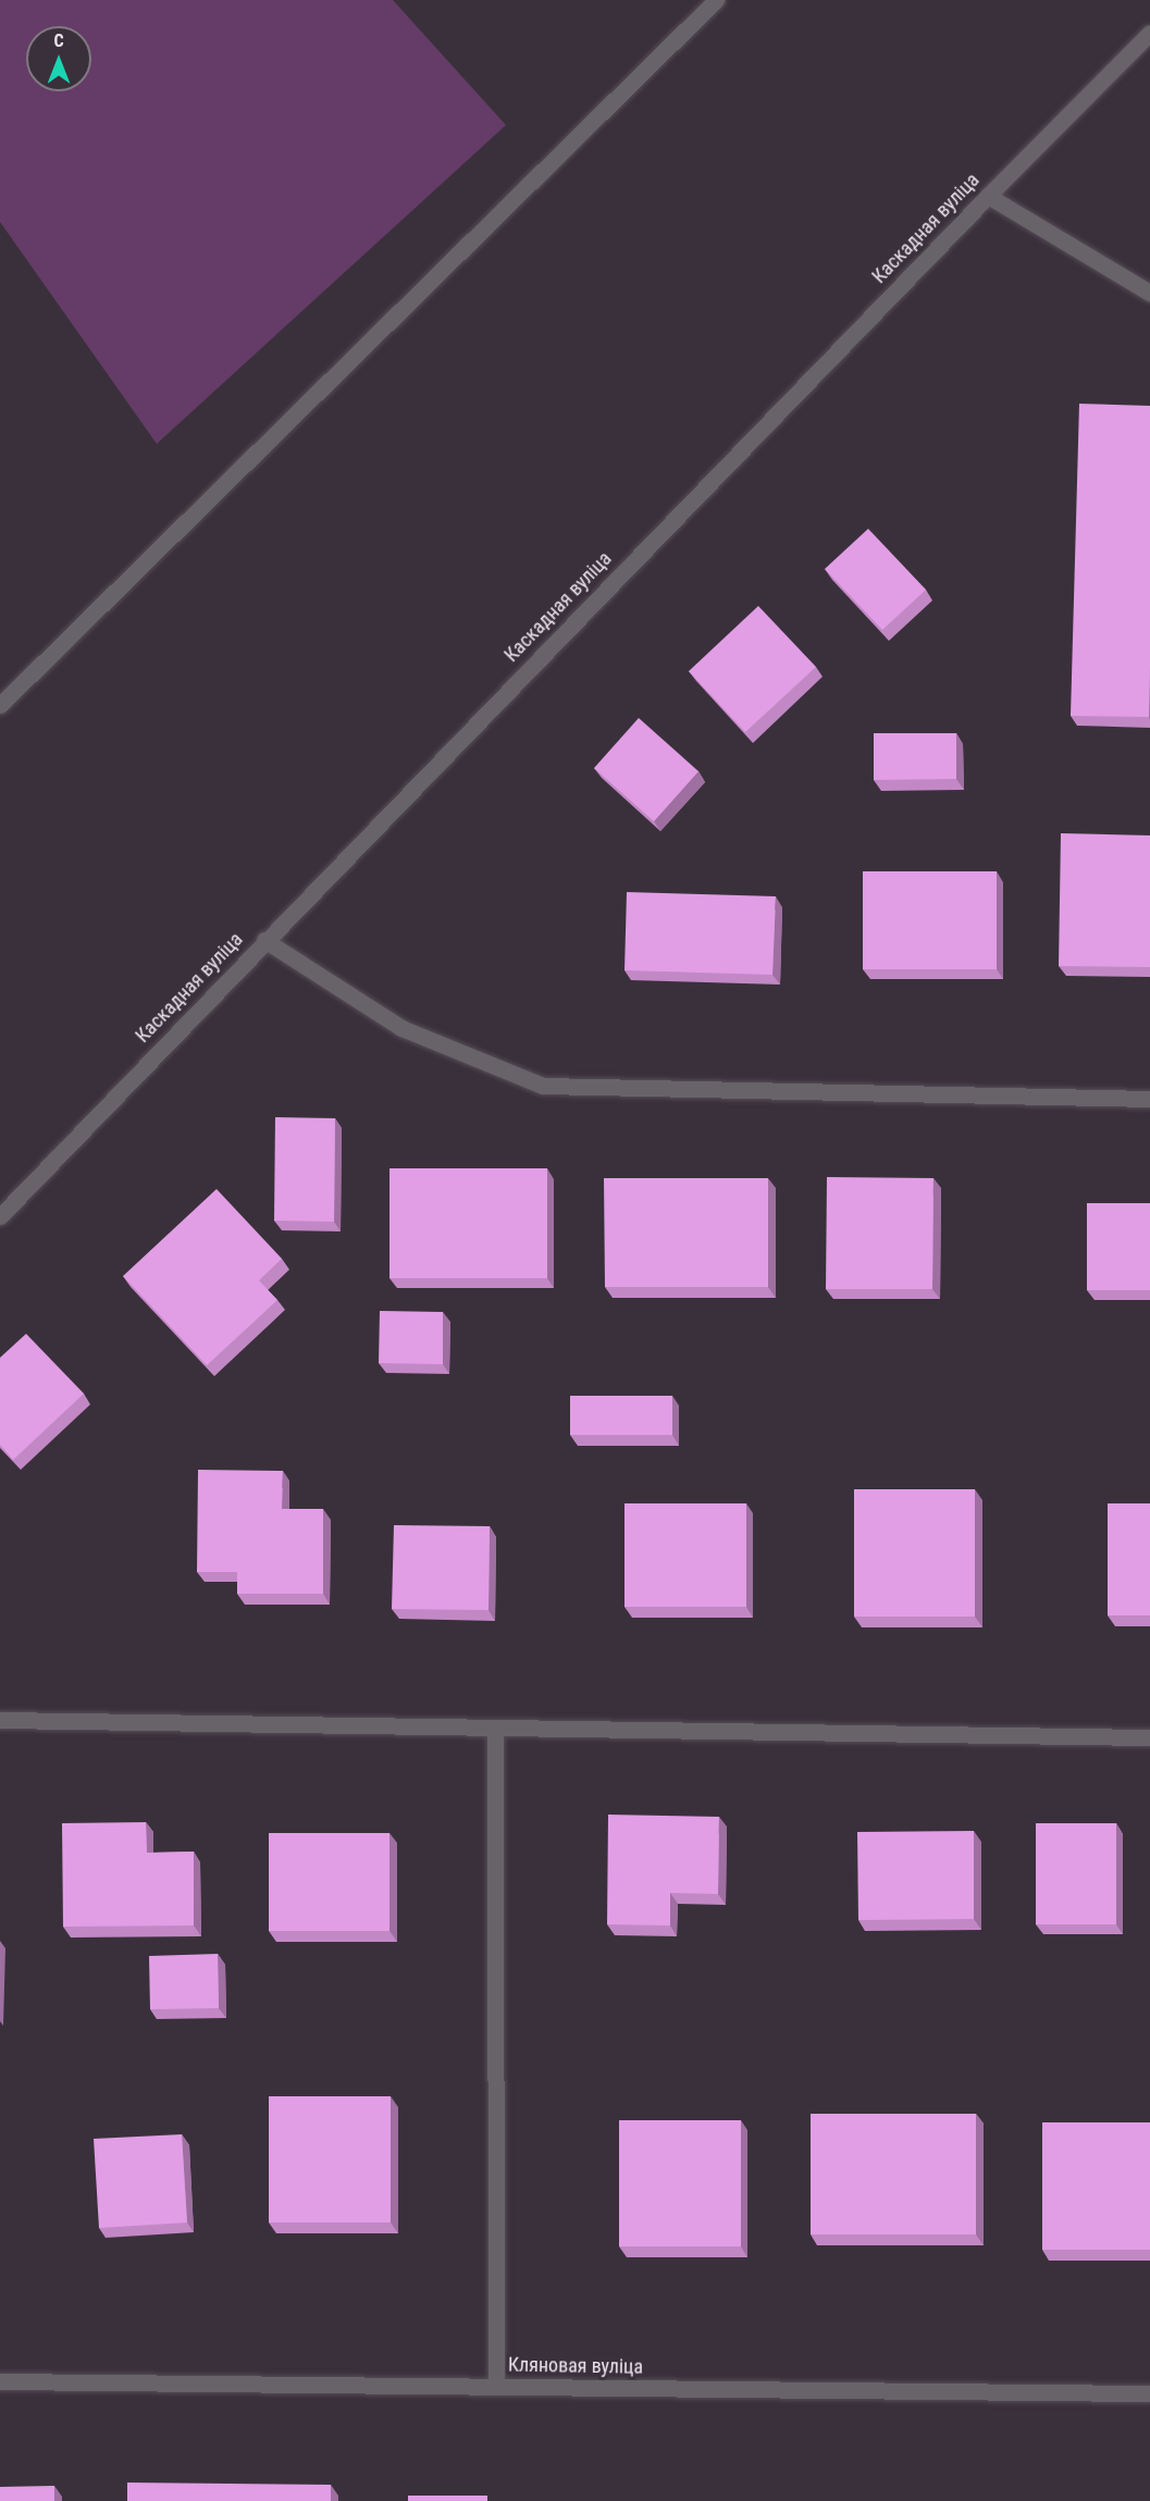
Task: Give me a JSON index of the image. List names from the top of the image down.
{
  "streets": {
    "street": ["Каскадная вуліца", "Кляновая вуліца"]
  },
  "north": "top"
}
